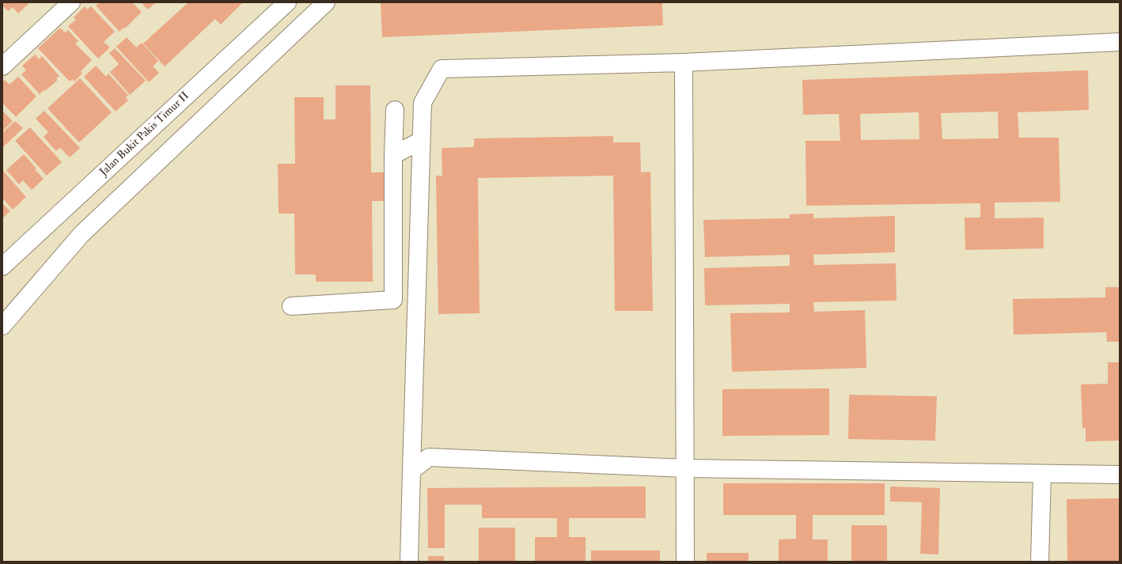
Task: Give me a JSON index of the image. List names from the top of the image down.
{
  "streets": {
    "street": ["Jalan Bukit Pakis Timur II"]
  }
}
